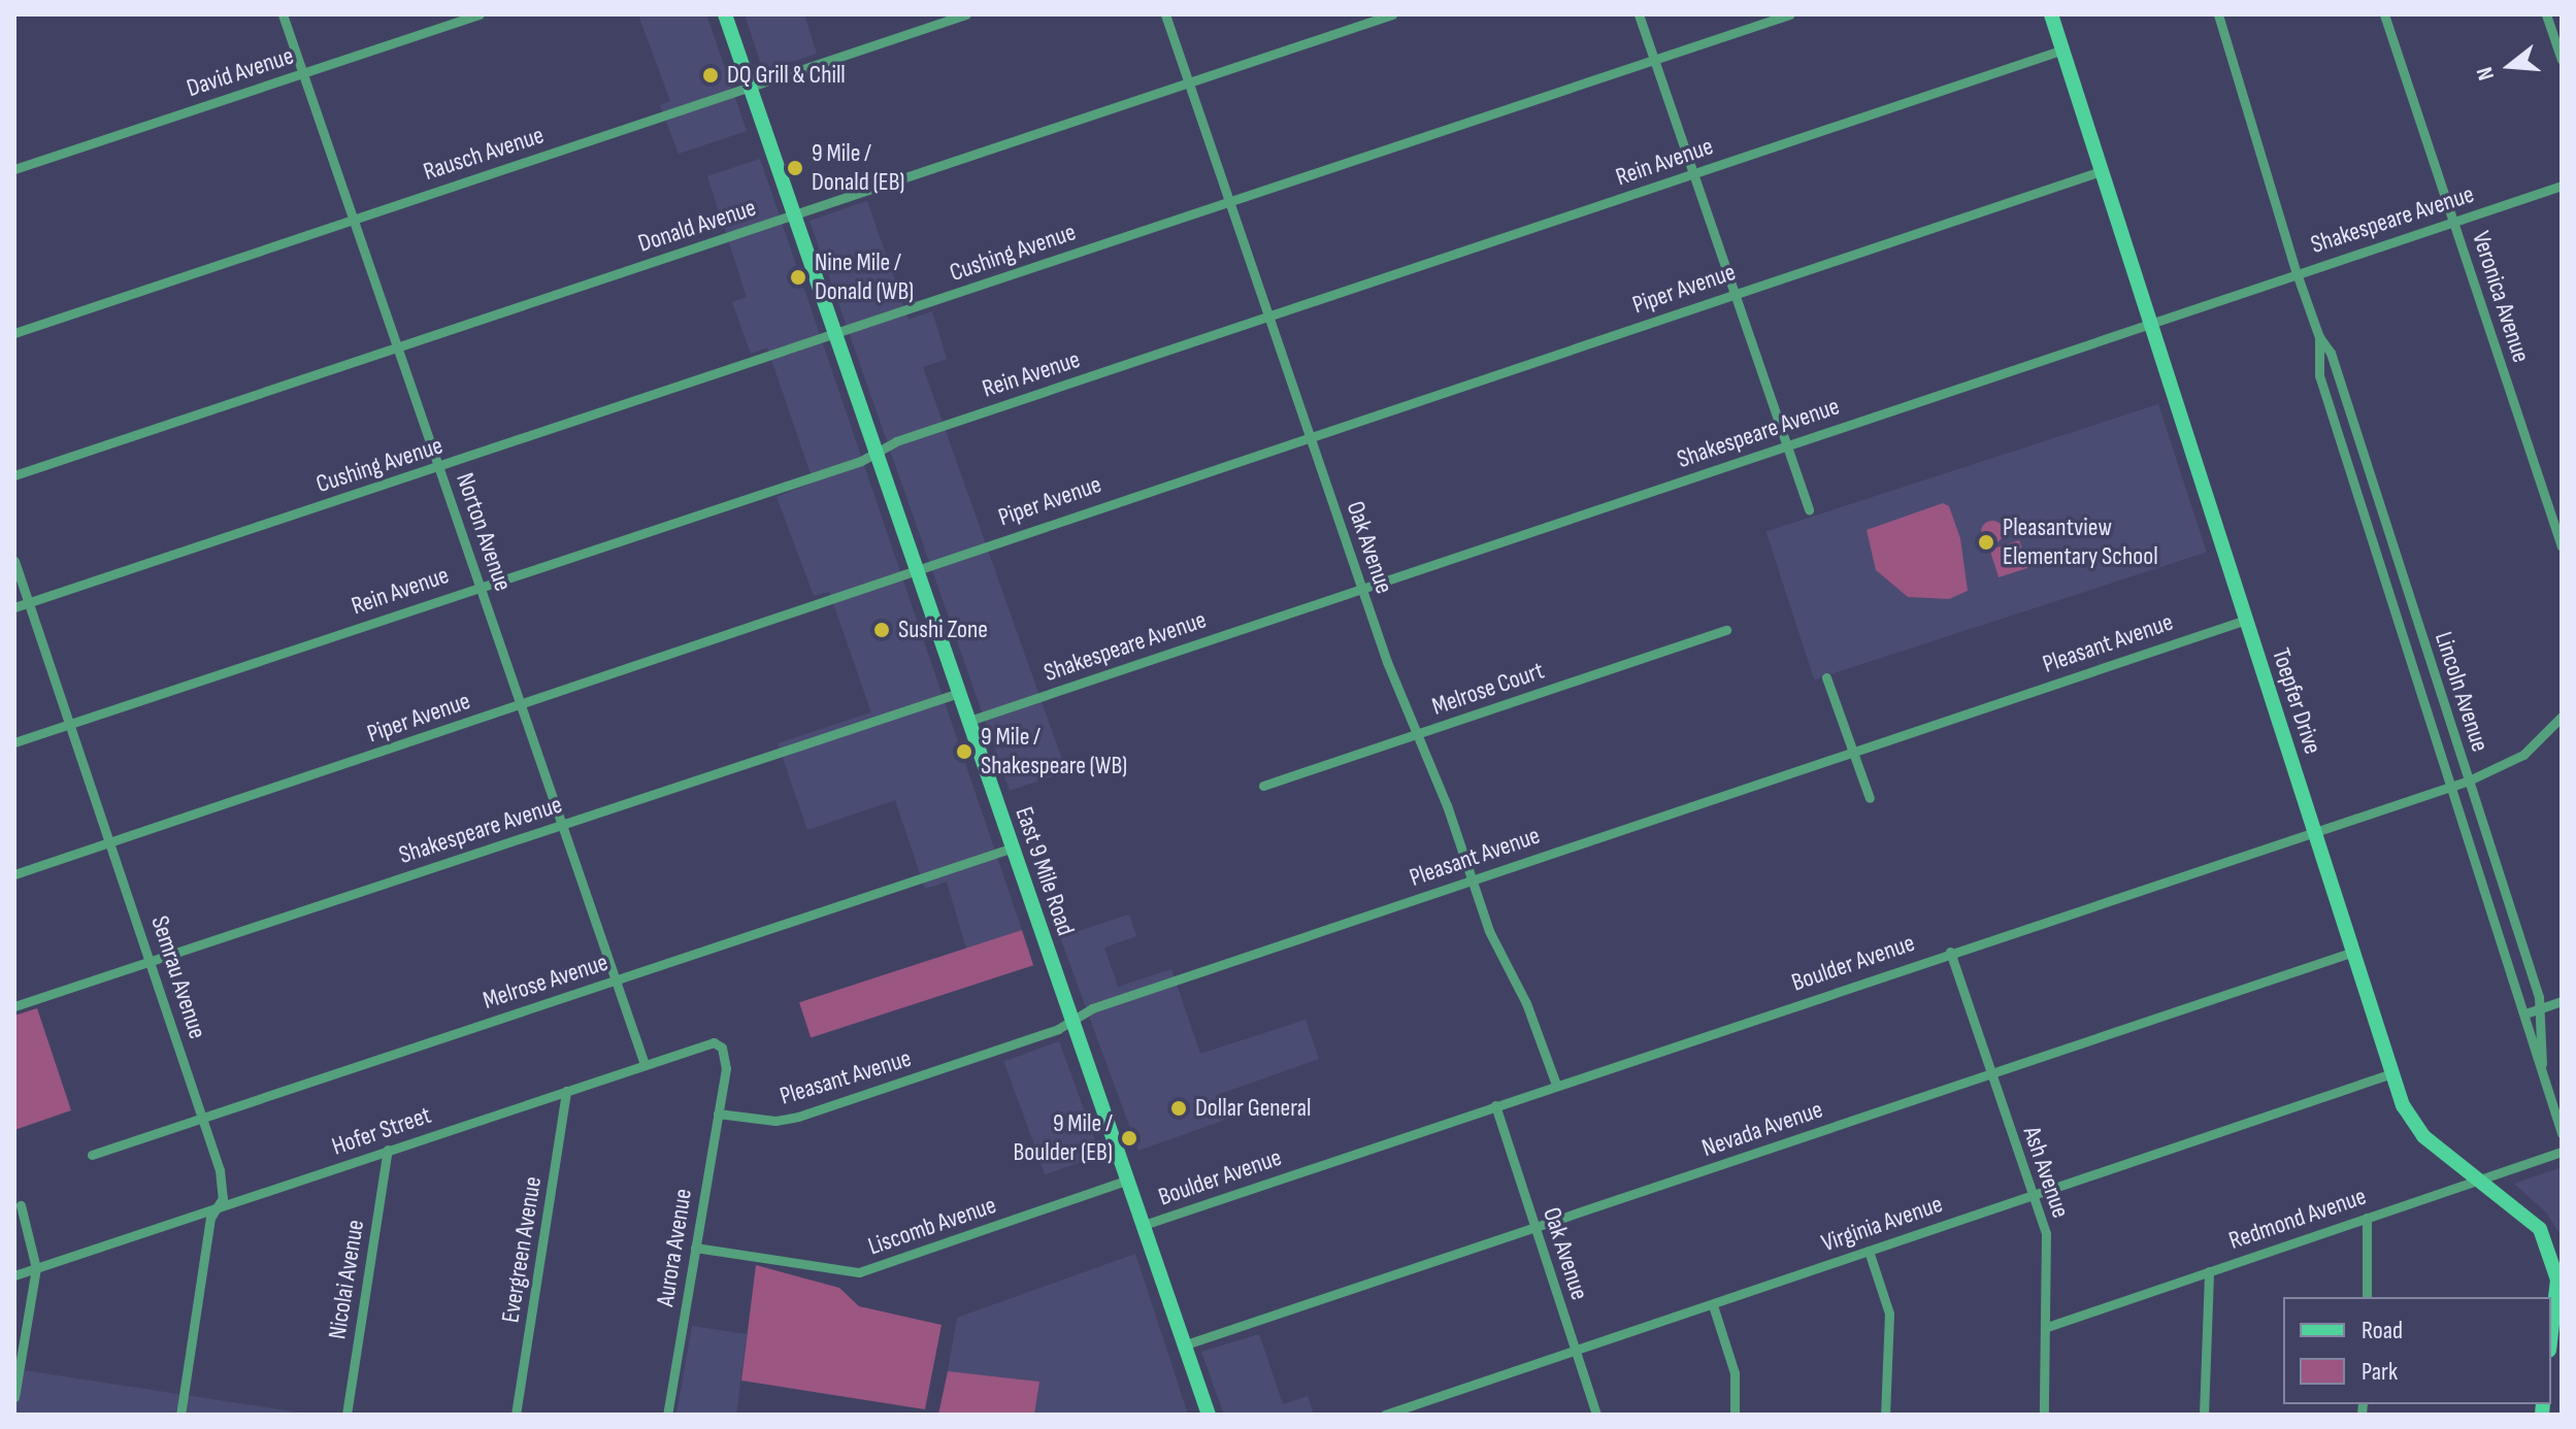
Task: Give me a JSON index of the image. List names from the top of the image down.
{
  "streets": {
    "main road": ["Toepfer Drive", "East 9 Mile Road"],
    "street": [
      "David Avenue",
      "Rausch Avenue",
      "Rein Avenue",
      "Shakespeare Avenue",
      "Donald Avenue",
      "Cushing Avenue",
      "Piper Avenue",
      "Veronica Avenue",
      "Norton Avenue",
      "Oak Avenue",
      "Pleasant Avenue",
      "Melrose Court",
      "Lincoln Avenue",
      "Boulder Avenue",
      "Semrau Avenue",
      "Melrose Avenue",
      "Nevada Avenue",
      "Hofer Street",
      "Ash Avenue",
      "Redmond Avenue",
      "Virginia Avenue",
      "Liscomb Avenue",
      "Aurora Avenue",
      "Evergreen Avenue",
      "Nicolai Avenue"
    ]
  },
  "crossings": [
    ["David Avenue", "Norton Avenue"],
    ["Rausch Avenue", "Norton Avenue"],
    ["Rausch Avenue", "East 9 Mile Road"],
    ["Rein Avenue", "Norton Avenue"],
    ["Rein Avenue", "Oak Avenue"],
    ["Rein Avenue", "Toepfer Drive"],
    ["Rein Avenue", "East 9 Mile Road"],
    ["Rein Avenue", "Semrau Avenue"],
    ["Shakespeare Avenue", "Veronica Avenue"],
    ["Shakespeare Avenue", "Norton Avenue"],
    ["Shakespeare Avenue", "Oak Avenue"],
    ["Shakespeare Avenue", "Lincoln Avenue"],
    ["Shakespeare Avenue", "Toepfer Drive"],
    ["Shakespeare Avenue", "East 9 Mile Road"],
    ["Shakespeare Avenue", "Semrau Avenue"],
    ["Donald Avenue", "Norton Avenue"],
    ["Donald Avenue", "Oak Avenue"],
    ["Donald Avenue", "East 9 Mile Road"],
    ["Cushing Avenue", "Norton Avenue"],
    ["Cushing Avenue", "Oak Avenue"],
    ["Cushing Avenue", "East 9 Mile Road"],
    ["Cushing Avenue", "Semrau Avenue"],
    ["Piper Avenue", "Norton Avenue"],
    ["Piper Avenue", "Oak Avenue"],
    ["Piper Avenue", "Toepfer Drive"],
    ["Piper Avenue", "East 9 Mile Road"],
    ["Piper Avenue", "Semrau Avenue"],
    ["Norton Avenue", "Melrose Avenue"],
    ["Norton Avenue", "Hofer Street"],
    ["Oak Avenue", "Pleasant Avenue"],
    ["Oak Avenue", "Melrose Court"],
    ["Oak Avenue", "Boulder Avenue"],
    ["Oak Avenue", "Nevada Avenue"],
    ["Oak Avenue", "Virginia Avenue"],
    ["Pleasant Avenue", "Toepfer Drive"],
    ["Pleasant Avenue", "East 9 Mile Road"],
    ["Pleasant Avenue", "Aurora Avenue"],
    ["Lincoln Avenue", "Boulder Avenue"],
    ["Toepfer Drive", "Boulder Avenue"],
    ["Toepfer Drive", "Nevada Avenue"],
    ["Toepfer Drive", "Redmond Avenue"],
    ["Toepfer Drive", "Virginia Avenue"],
    ["East 9 Mile Road", "Boulder Avenue"],
    ["East 9 Mile Road", "Melrose Avenue"],
    ["East 9 Mile Road", "Nevada Avenue"],
    ["East 9 Mile Road", "Liscomb Avenue"],
    ["Boulder Avenue", "Ash Avenue"],
    ["Semrau Avenue", "Melrose Avenue"],
    ["Semrau Avenue", "Hofer Street"],
    ["Nevada Avenue", "Ash Avenue"],
    ["Hofer Street", "Aurora Avenue"],
    ["Hofer Street", "Evergreen Avenue"],
    ["Hofer Street", "Nicolai Avenue"],
    ["Ash Avenue", "Redmond Avenue"],
    ["Ash Avenue", "Virginia Avenue"],
    ["Liscomb Avenue", "Aurora Avenue"]
  ],
  "places": [
    "DQ Grill & Chill",
    "9 Mile / Donald (EB)",
    "Nine Mile / Donald (WB)",
    "Pleasantview Elementary School",
    "Sushi Zone",
    "9 Mile / Shakespeare (WB)",
    "Dollar General",
    "9 Mile / Boulder (EB)"
  ],
  "legend": ["Road", "Park"],
  "north": "left"
}
